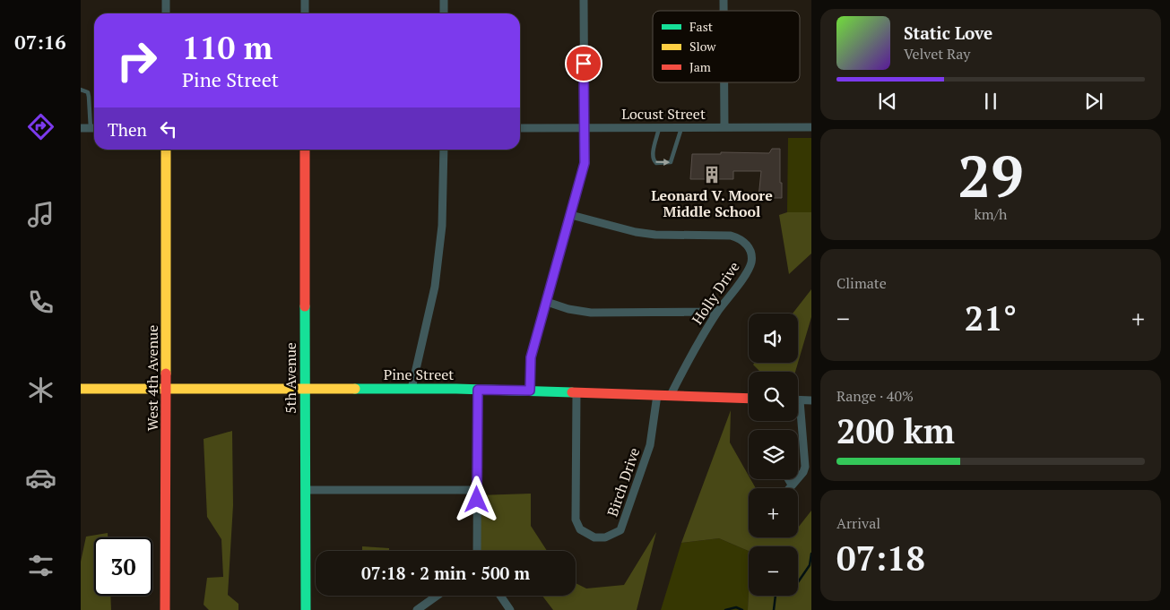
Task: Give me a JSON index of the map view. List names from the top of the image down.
{
  "streets": {
    "street": [
      "Locust Street",
      "Holly Drive",
      "Pine Street",
      "West 4th Avenue",
      "5th Avenue",
      "Birch Drive"
    ]
  },
  "crossings": [
    ["Holly Drive", "Pine Street"],
    ["Pine Street", "West 4th Avenue"],
    ["Pine Street", "5th Avenue"],
    ["Pine Street", "Birch Drive"]
  ],
  "places": {
    "building": ["Leonard V. Moore Middle School"]
  },
  "legend": ["Fast", "Slow", "Jam"],
  "page": {
    "tabs": "07:16",
    "turn": ["110 m", "Pine Street"],
    "song": ["Static Love", "Velvet Ray"],
    "then": "Then",
    "tile": [
      ["29", "km/h"],
      "Climate",
      ["Range · 40%", "200 km"],
      ["Arrival", "07:18"]
    ],
    "heat": ["−", "21°", "+"],
    "map_buttons": ["+", "−"],
    "limit": "30",
    "trip": "07:18 · 2 min · 500 m"
  }
}
